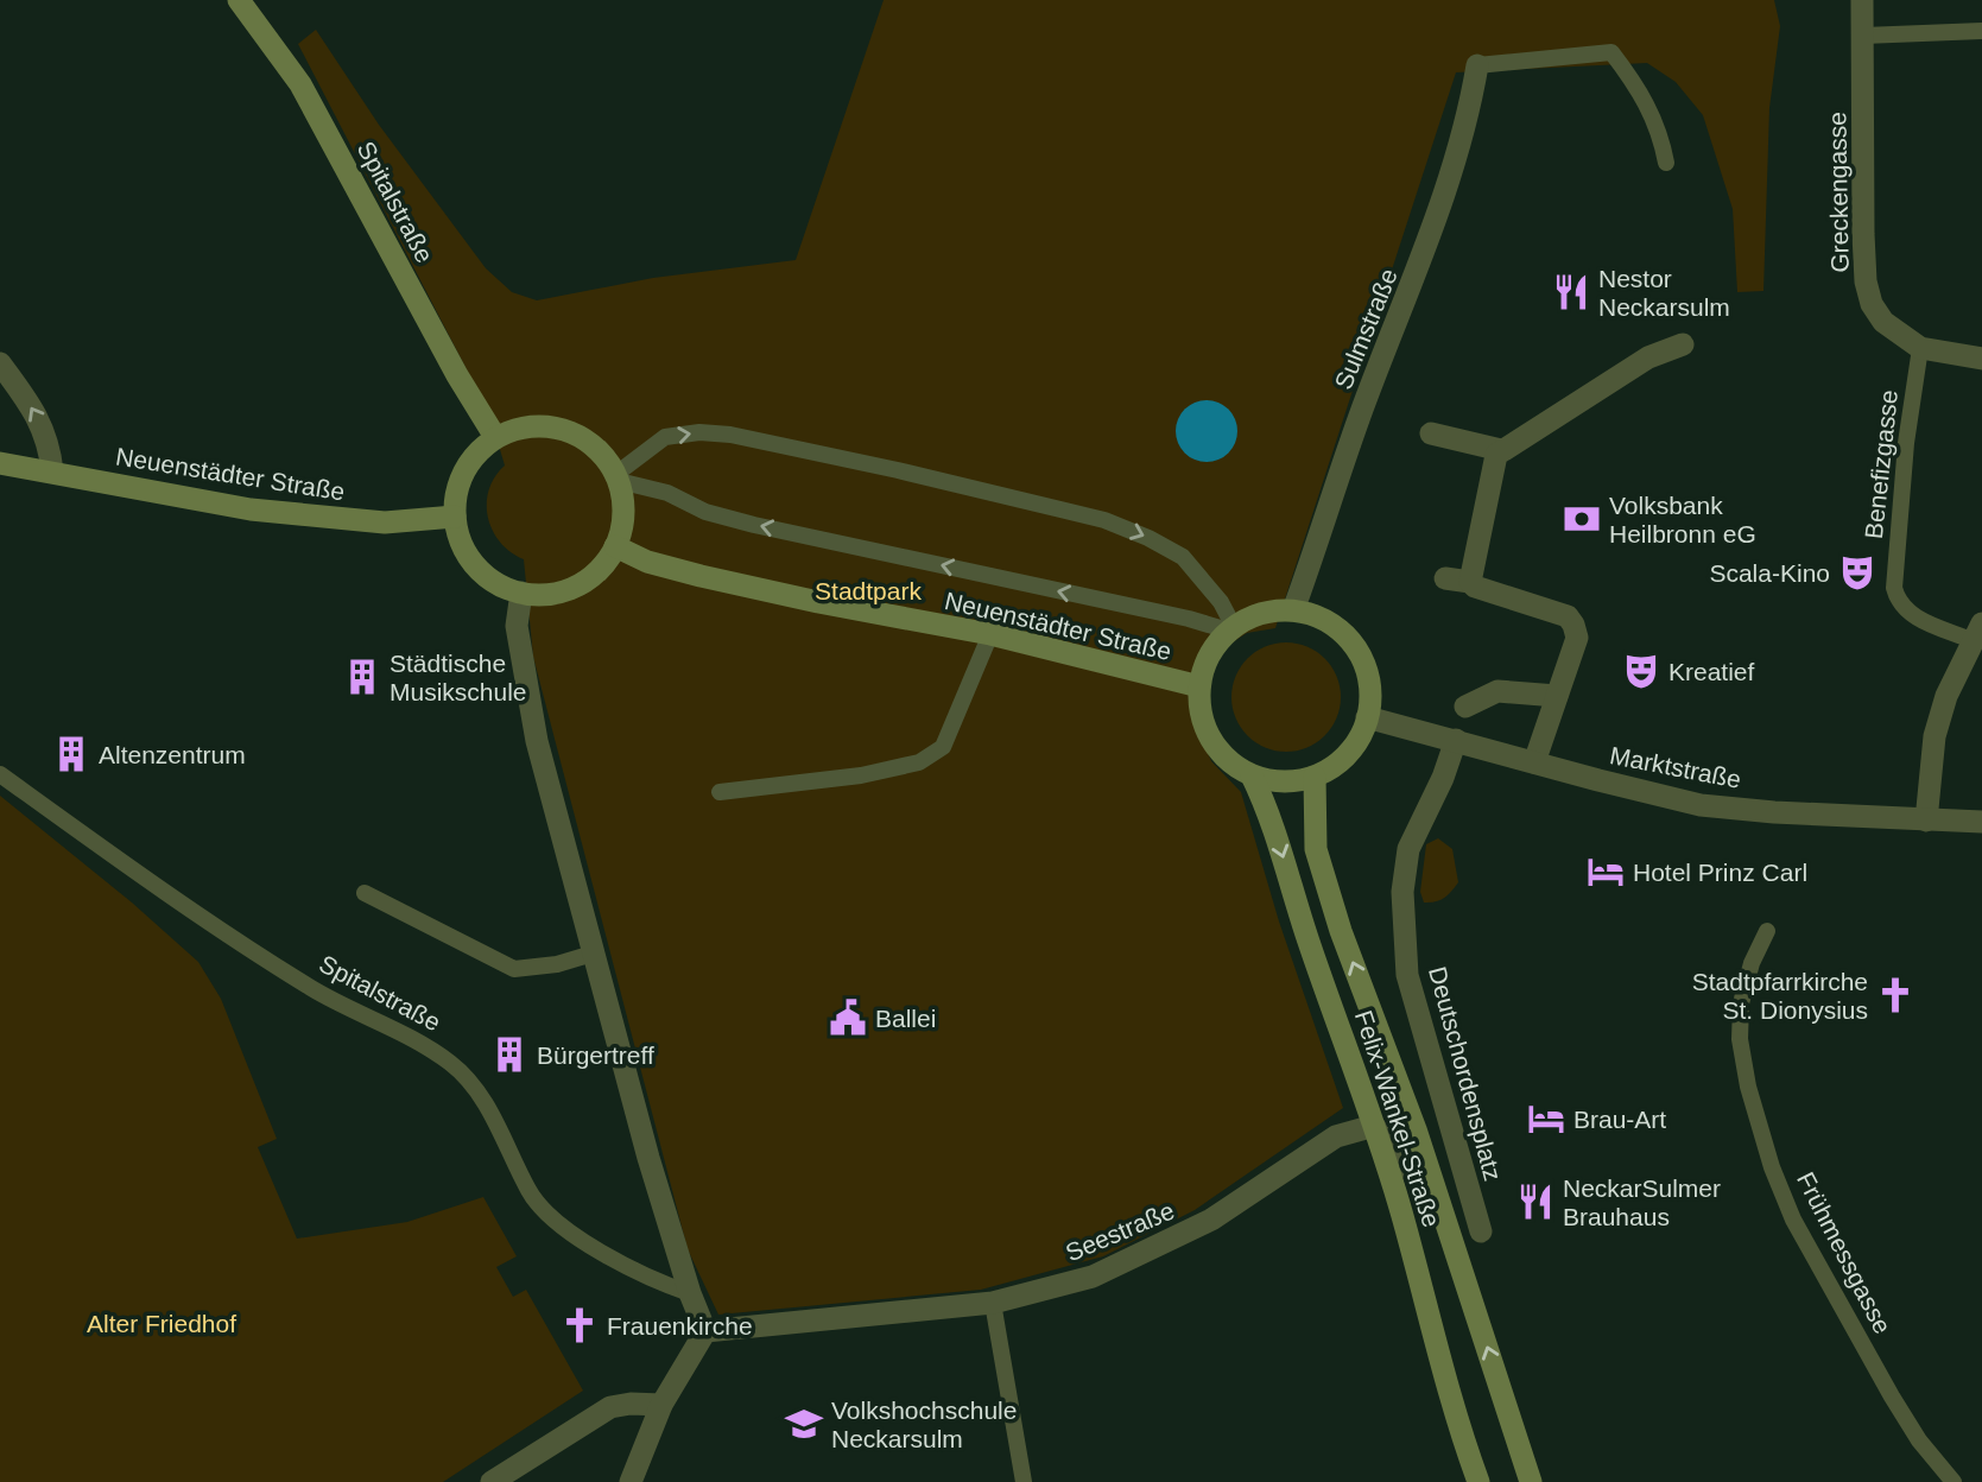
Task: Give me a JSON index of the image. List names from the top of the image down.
{
  "streets": {
    "main road": ["Spitalstraße", "Neuenstädter Straße", "Felix-Wankel-Straße"],
    "street": [
      "Greckengasse",
      "Sulmstraße",
      "Marktstraße",
      "Deutschordensplatz",
      "Seestraße"
    ],
    "lane": ["Benefizgasse", "Frühmessgasse"]
  },
  "crossings": [
    ["Greckengasse", "Benefizgasse"],
    ["Spitalstraße", "Neuenstädter Straße"],
    ["Sulmstraße", "Neuenstädter Straße"],
    ["Sulmstraße", "Marktstraße"],
    ["Sulmstraße", "Felix-Wankel-Straße"],
    ["Neuenstädter Straße", "Marktstraße"],
    ["Neuenstädter Straße", "Felix-Wankel-Straße"],
    ["Marktstraße", "Deutschordensplatz"],
    ["Marktstraße", "Felix-Wankel-Straße"],
    ["Felix-Wankel-Straße", "Seestraße"]
  ],
  "parks": ["Stadtpark", "Alter Friedhof"],
  "places": {
    "restaurant": ["Nestor Neckarsulm", "NeckarSulmer Brauhaus"],
    "bank": ["Volksbank Heilbronn eG"],
    "theatre": ["Scala-Kino", "Kreatief"],
    "building": ["Städtische Musikschule", "Altenzentrum", "Bürgertreff"],
    "hotel": ["Hotel Prinz Carl", "Brau-Art"],
    "church": ["Stadtpfarrkirche St. Dionysius", "Frauenkirche"],
    "public building": ["Ballei"],
    "school or university": ["Volkshochschule Neckarsulm"]
  }
}
